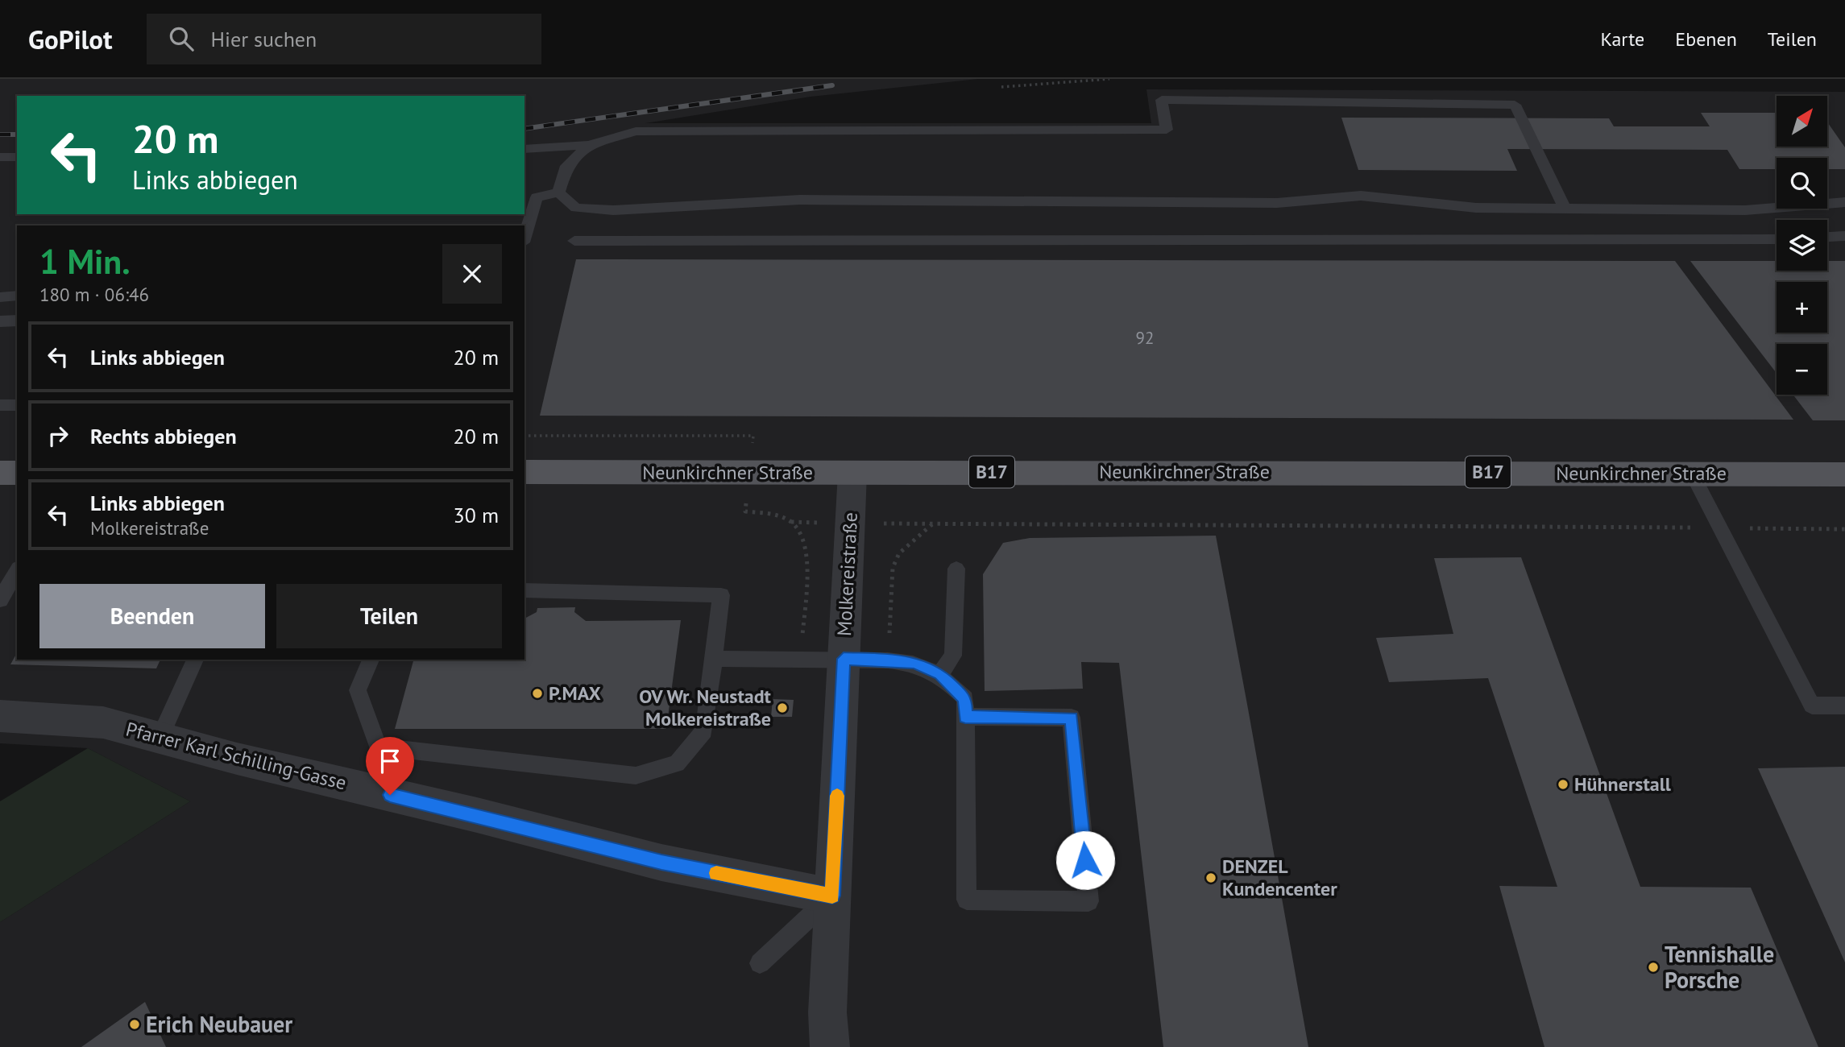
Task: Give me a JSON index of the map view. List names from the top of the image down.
{
  "streets": {
    "main road": ["B17", "Neunkirchner Straße"],
    "street": ["Molkereistraße", "Pfarrer Karl Schilling-Gasse"]
  },
  "crossings": [
    ["Neunkirchner Straße", "Molkereistraße"],
    ["Molkereistraße", "Pfarrer Karl Schilling-Gasse"]
  ],
  "places": [
    "P.MAX",
    "OV Wr. Neustadt Molkereistraße",
    "Hühnerstall",
    "DENZEL Kundencenter",
    "Tennishalle Porsche",
    "Erich Neubauer"
  ],
  "house_numbers": ["92"],
  "north": "top right",
  "page": {
    "header": "GoPilot",
    "search": "Hier suchen",
    "nav": ["Karte", "Ebenen", "Teilen"],
    "map_buttons": ["+", "−"],
    "turn": ["20 m", "Links abbiegen"],
    "heading": ["1 Min.", "180 m · 06:46"],
    "list": [
      {
        "name": "Links abbiegen",
        "value": "20 m"
      },
      {
        "name": "Rechts abbiegen",
        "value": "20 m"
      },
      {
        "name": "Links abbiegen",
        "note": "Molkereistraße",
        "value": "30 m"
      }
    ],
    "buttons": ["Beenden", "Teilen"]
  }
}
